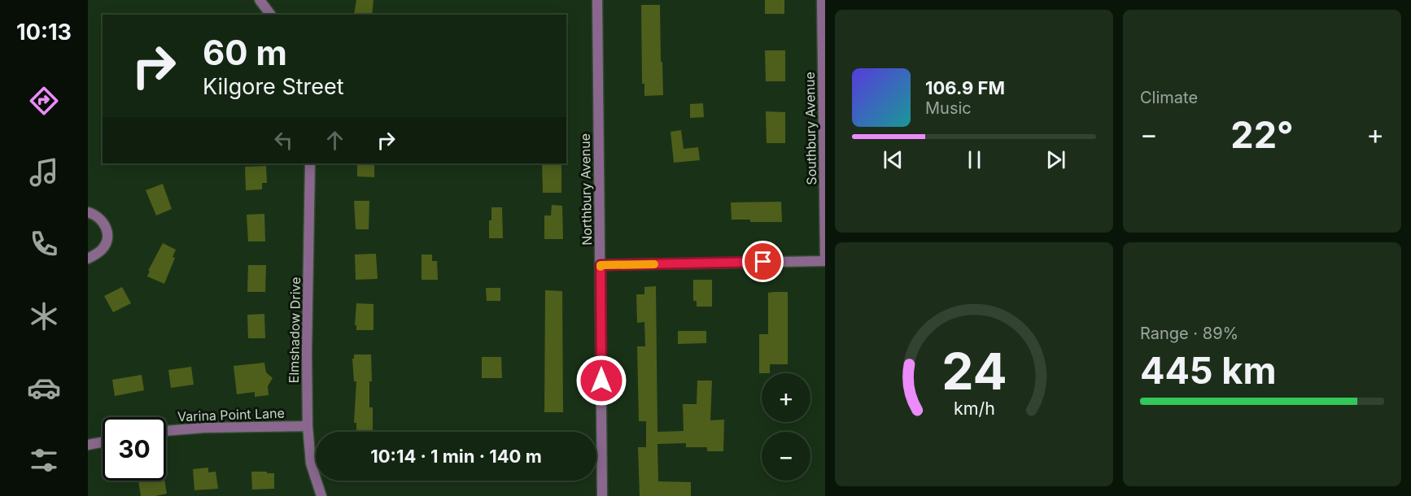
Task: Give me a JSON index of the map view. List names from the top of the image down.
{
  "streets": {
    "street": [
      "Southbury Avenue",
      "Northbury Avenue",
      "Elmshadow Drive",
      "Varina Point Lane"
    ]
  },
  "crossings": [
    ["Elmshadow Drive", "Varina Point Lane"]
  ],
  "page": {
    "tabs": "10:13",
    "tile": [
      "Climate",
      ["Range · 89%", "445 km"]
    ],
    "turn": ["60 m", "Kilgore Street"],
    "song": ["106.9 FM", "Music"],
    "heat": ["−", "22°", "+"],
    "map_buttons": ["+", "−"],
    "limit": "30",
    "trip": "10:14 · 1 min · 140 m",
    "gauge": ["24", "km/h"]
  }
}
